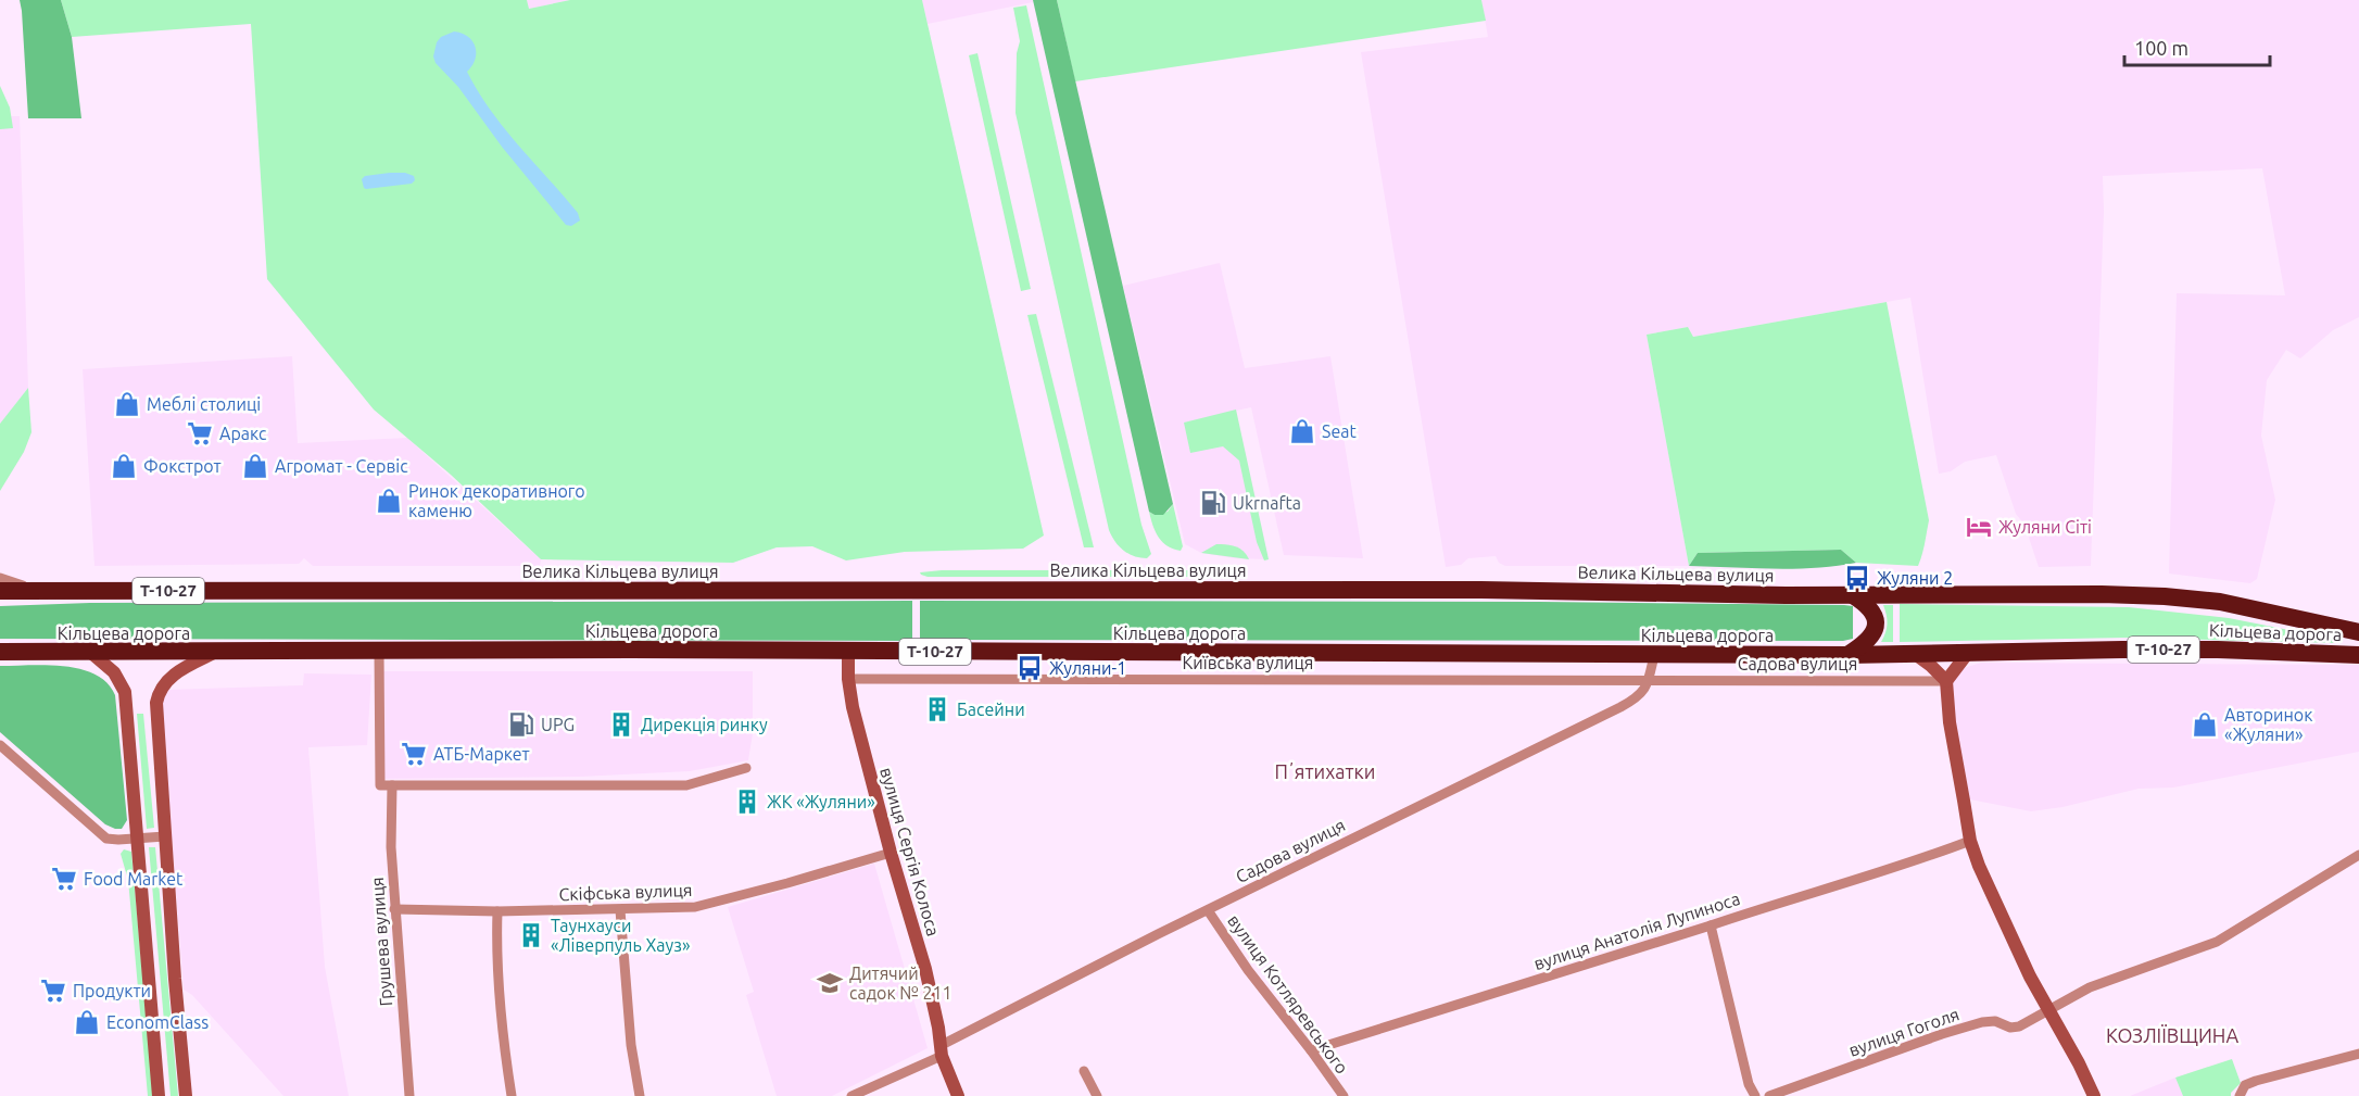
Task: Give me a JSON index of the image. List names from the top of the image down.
{
  "streets": {
    "highway": ["Велика Кільцева вулиця", "Т-10-27", "Кільцева дорога"],
    "street": [
      "Київська вулиця",
      "Садова вулиця",
      "вулиця Сергія Колоса",
      "Скіфська вулиця",
      "вулиця Анатолія Лупиноса",
      "Грушева вулиця",
      "вулиця Котляревського",
      "вулиця Гоголя"
    ]
  },
  "crossings": [
    ["Велика Кільцева вулиця", "Т-10-27"],
    ["Велика Кільцева вулиця", "Кільцева дорога"],
    ["Кільцева дорога", "вулиця Сергія Колоса"],
    ["Київська вулиця", "Садова вулиця"],
    ["Київська вулиця", "вулиця Сергія Колоса"],
    ["Садова вулиця", "вулиця Сергія Колоса"],
    ["Садова вулиця", "вулиця Котляревського"],
    ["вулиця Сергія Колоса", "Скіфська вулиця"],
    ["Скіфська вулиця", "Грушева вулиця"],
    ["вулиця Анатолія Лупиноса", "вулиця Котляревського"]
  ],
  "districts": ["Пʼятихатки", "КОЗЛІЇВЩИНА"],
  "places": {
    "shop": [
      "Меблі столиці",
      "Seat",
      "Фокстрот",
      "Агромат - Сервіс",
      "Ринок декоративного каменю",
      "Авторинок «Жуляни»",
      "EconomClass"
    ],
    "supermarket": [
      "Аракс",
      "АТБ-Маркет",
      "Food Market",
      "Продукти"
    ],
    "fuel station": ["Ukrnafta", "UPG"],
    "hotel": ["Жуляни Сіті"],
    "bus stop": ["Жуляни 2", "Жуляни-1"],
    "building": [
      "Басейни",
      "Дирекція ринку",
      "ЖК «Жуляни»",
      "Таунхауси «Ліверпуль Хауз»"
    ],
    "school or university": ["Дитячий садок № 211"]
  },
  "scale_bar": "100 m"
}
